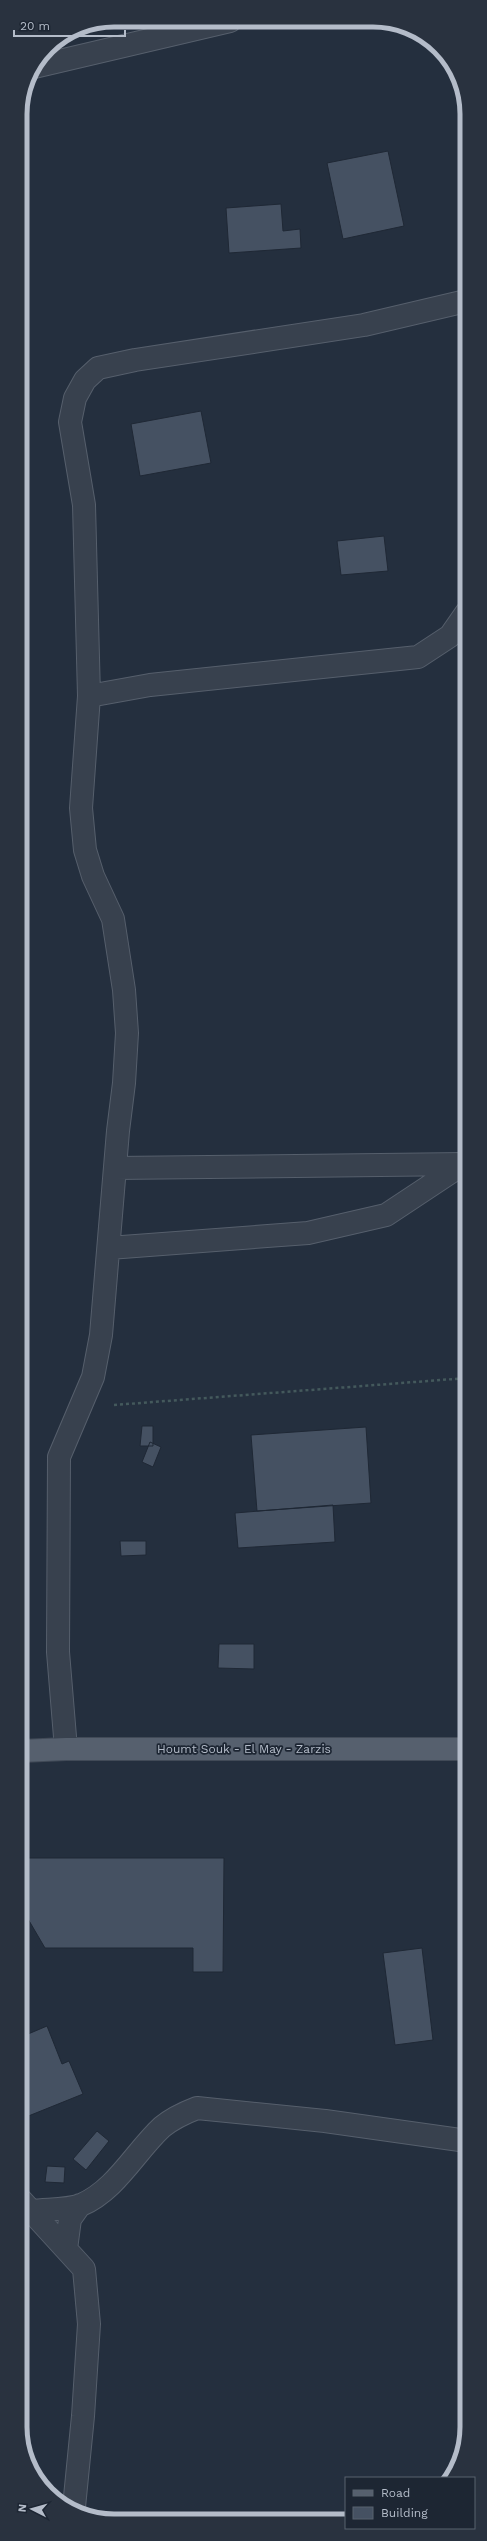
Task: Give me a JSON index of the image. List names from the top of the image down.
{
  "streets": {
    "main road": ["Houmt Souk - El May - Zarzis"]
  },
  "legend": ["Road", "Building"],
  "scale_bar": "20 m",
  "north": "left"
}
